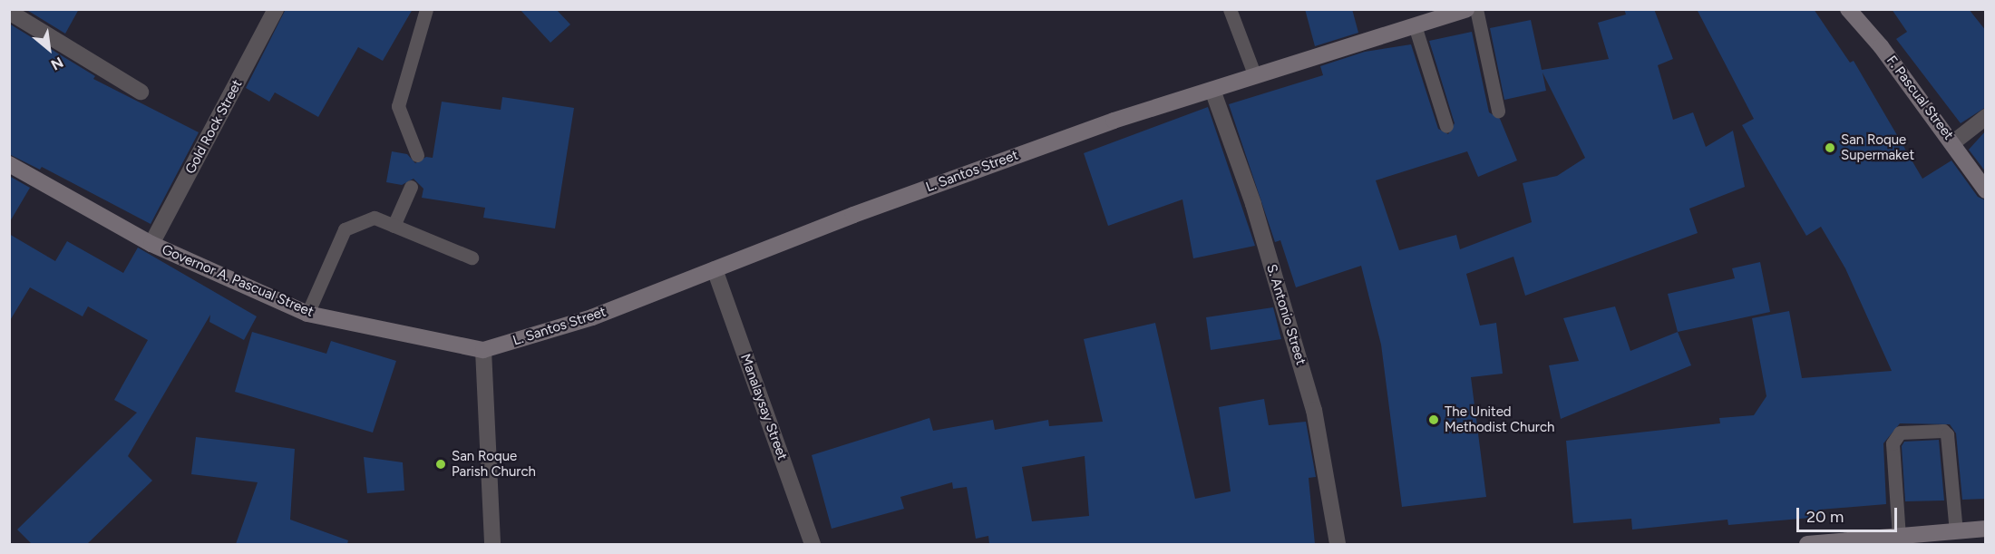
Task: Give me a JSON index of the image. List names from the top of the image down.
{
  "streets": {
    "main road": ["F. Pascual Street", "L. Santos Street", "Governor A. Pascual Street"],
    "street": ["Gold Rock Street", "S. Antonio Street", "Manalaysay Street"]
  },
  "crossings": [
    ["Gold Rock Street", "Governor A. Pascual Street"],
    ["L. Santos Street", "Governor A. Pascual Street"],
    ["L. Santos Street", "S. Antonio Street"],
    ["L. Santos Street", "Manalaysay Street"]
  ],
  "places": ["San Roque Supermaket", "The United Methodist Church", "San Roque Parish Church"],
  "scale_bar": "20 m",
  "north": "bottom right"
}
